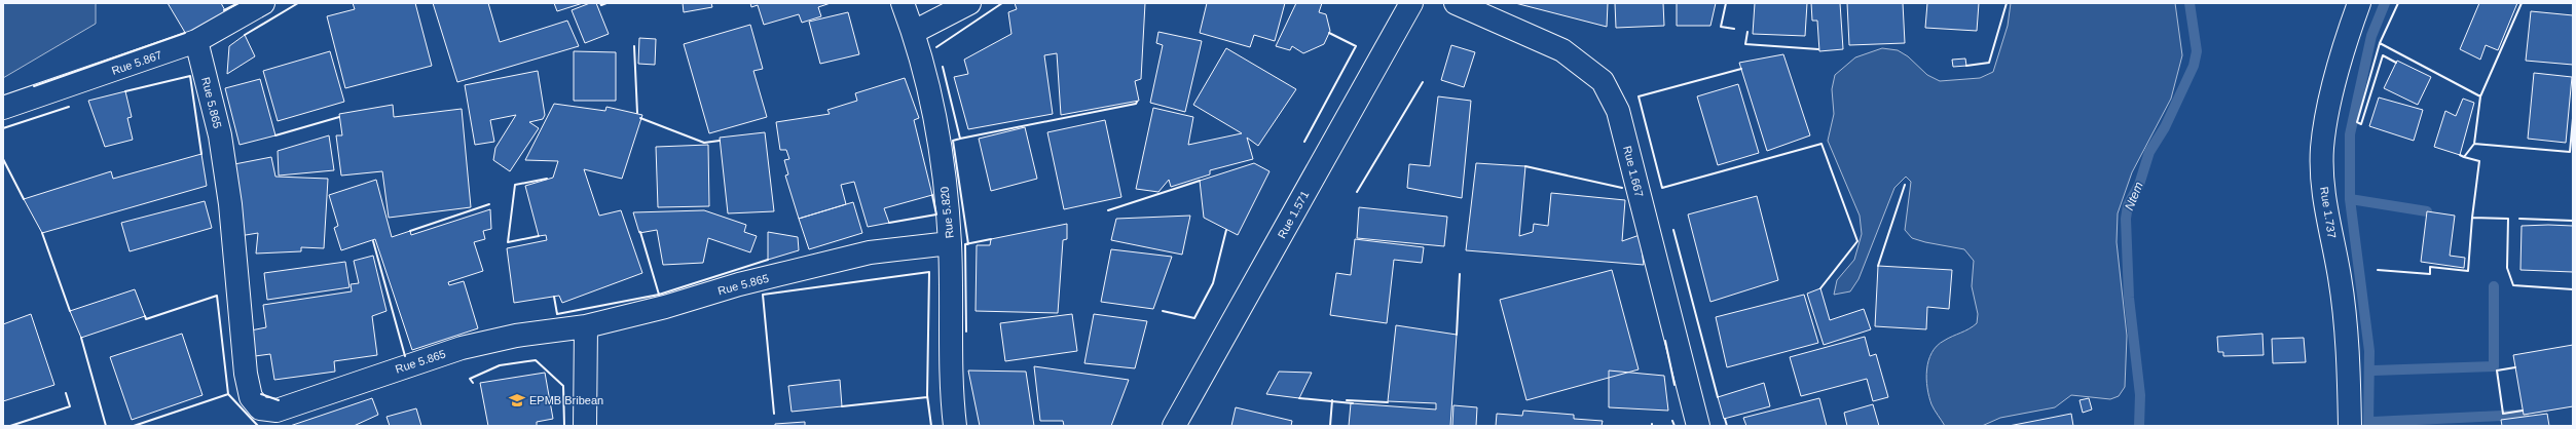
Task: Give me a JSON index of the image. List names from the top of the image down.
{
  "streets": {
    "street": [
      "Rue 5.867",
      "Rue 5.865",
      "Rue 1.667",
      "Rue 5.820",
      "Rue 1.737",
      "Rue 1.571"
    ]
  },
  "crossings": [
    ["Rue 5.867", "Rue 5.865"],
    ["Rue 5.865", "Rue 5.820"]
  ],
  "water": ["Ntem"],
  "places": {
    "school or university": ["EPMB Bribean"]
  }
}
